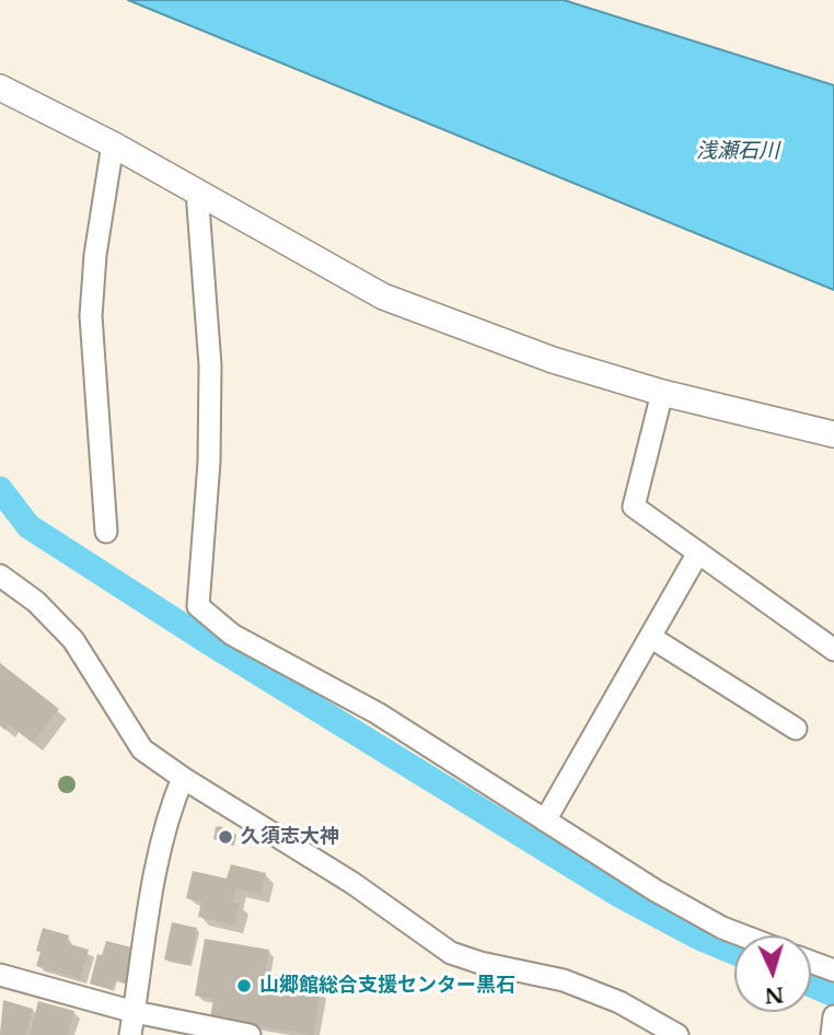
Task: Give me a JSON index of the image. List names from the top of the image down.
{
  "water": ["浅瀬石川"],
  "places": ["久須志大神", "山郷館総合支援センター黒石"],
  "north": "bottom"
}
